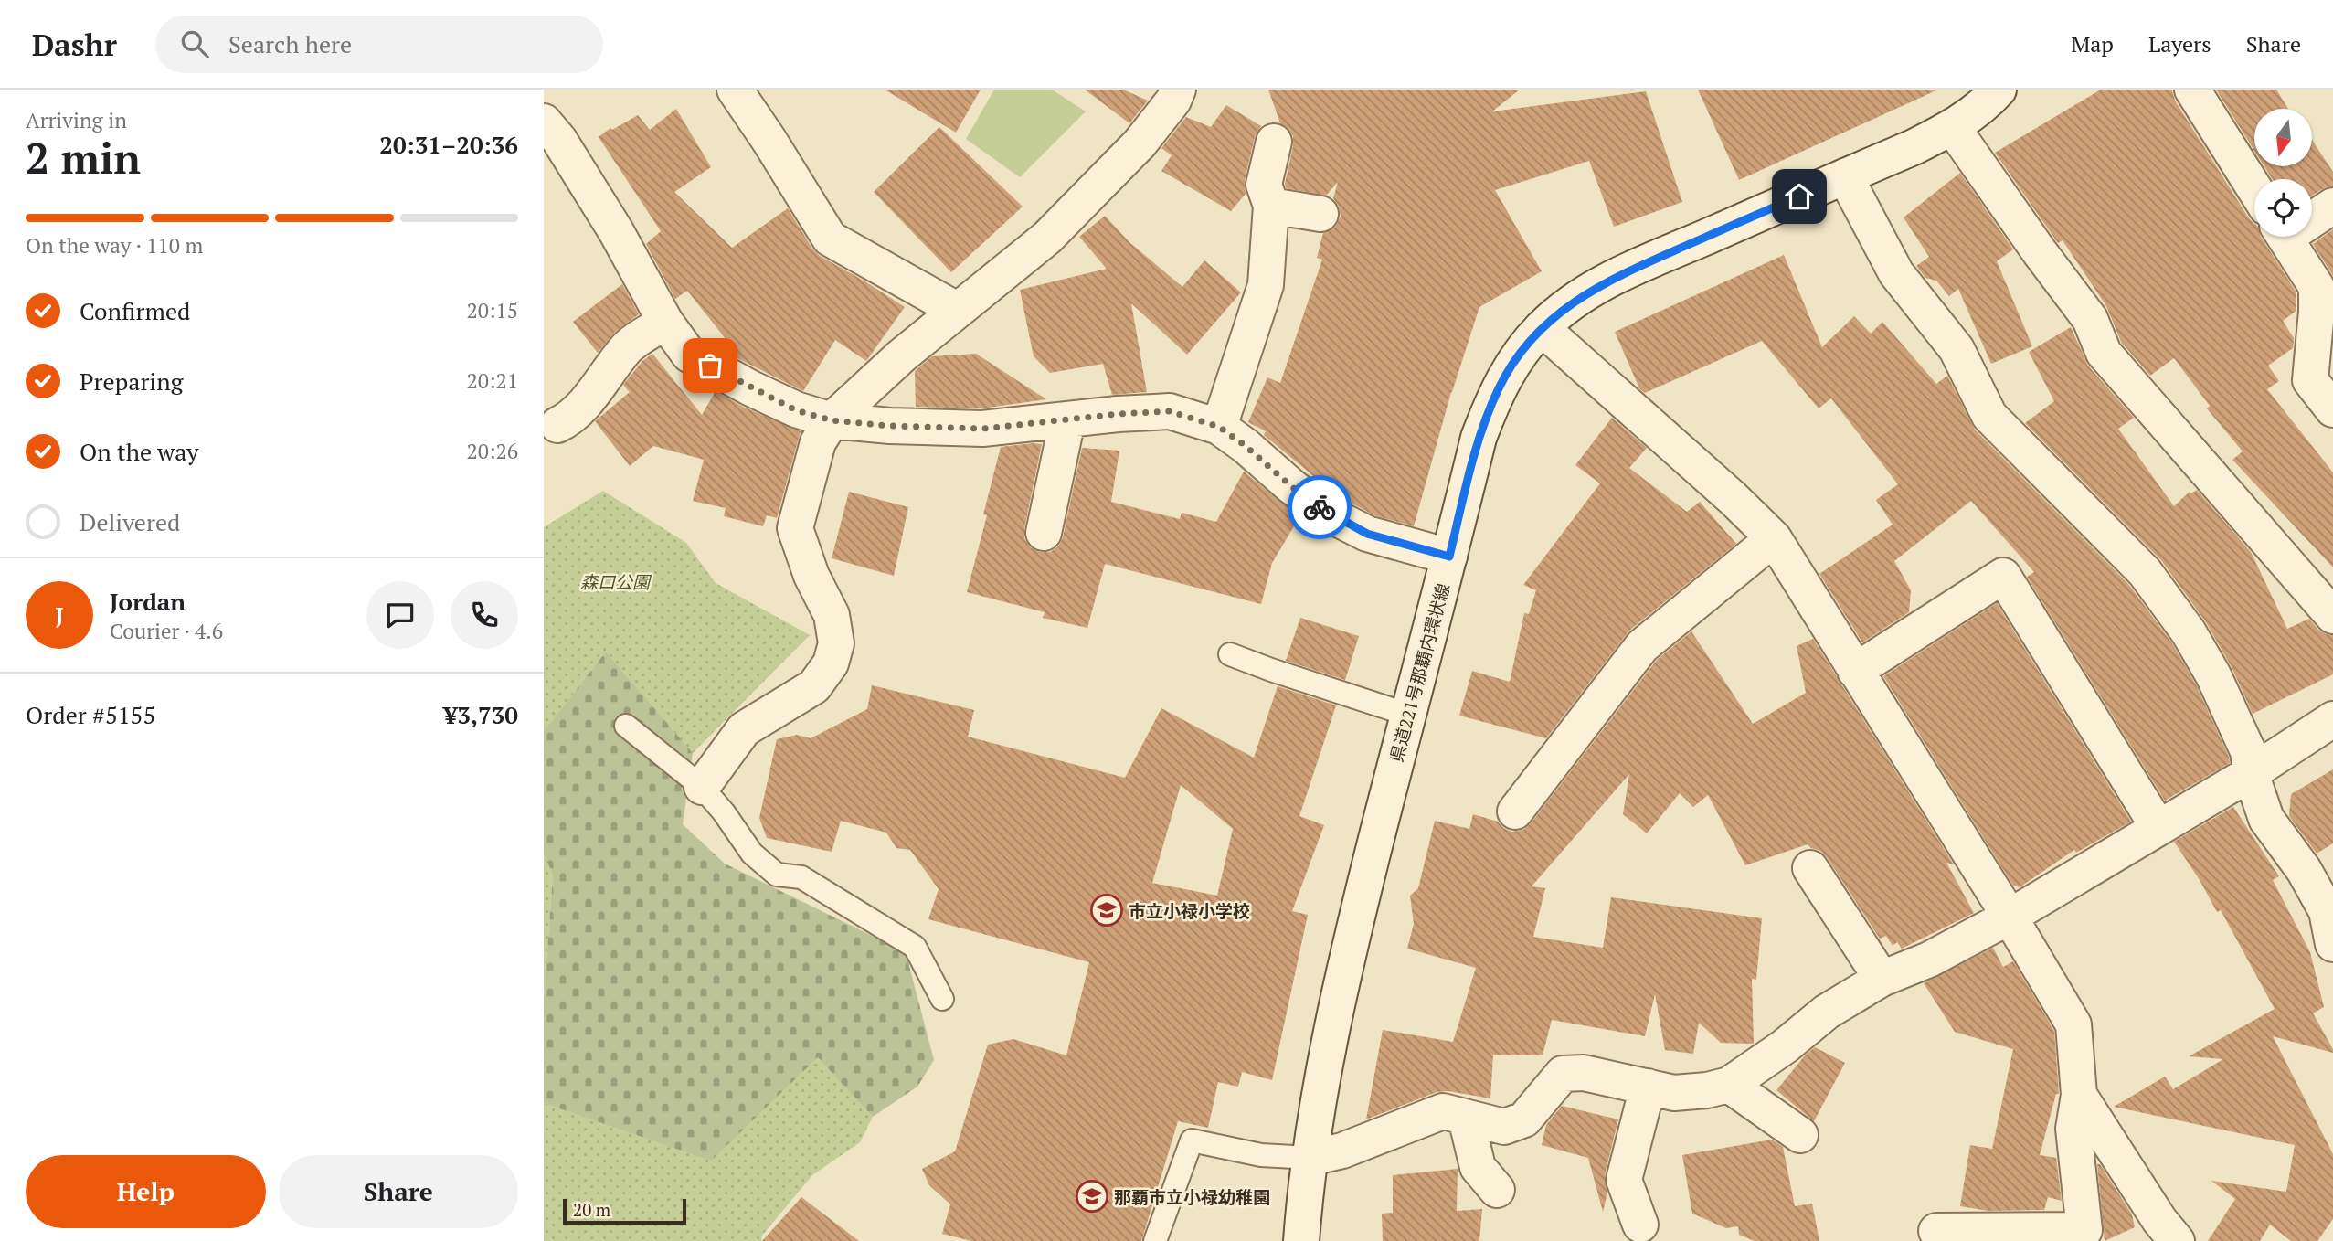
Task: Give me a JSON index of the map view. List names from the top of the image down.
{
  "streets": {
    "street": ["県道221号那覇内環状線"]
  },
  "parks": ["森口公園"],
  "places": {
    "school or university": ["市立小禄小学校", "那覇市立小禄幼稚園"]
  },
  "scale_bar": "20 m",
  "north": "bottom",
  "page": {
    "header": "Dashr",
    "search": "Search here",
    "nav": ["Map", "Layers", "Share"],
    "heading": ["2 min", "Arriving in", "20:31–20:36"],
    "panel": [
      "Jordan",
      "Courier · 4.6",
      "Order #5155",
      "¥3,730"
    ],
    "bar": "On the way · 110 m",
    "list": [
      ["Confirmed", "20:15"],
      ["Preparing", "20:21"],
      ["On the way", "20:26"],
      "Delivered"
    ],
    "round": "J",
    "buttons": ["Help", "Share"],
    "scale": "20 m"
  }
}
